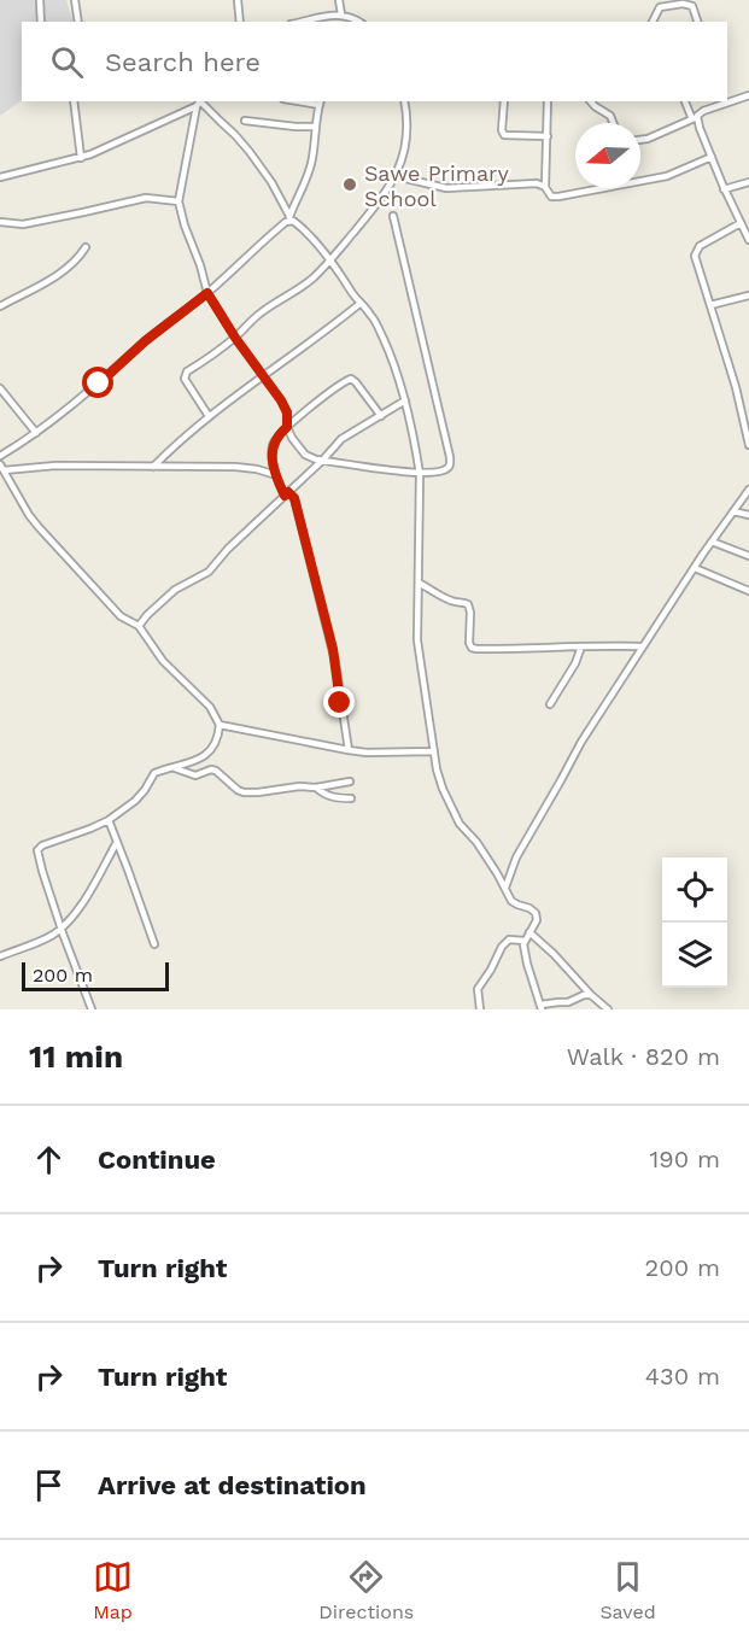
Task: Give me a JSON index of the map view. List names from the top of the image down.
{
  "places": ["Sawe Primary School"],
  "scale_bar": "200 m",
  "north": "left",
  "page": {
    "search": "Search here",
    "scale": "200 m",
    "heading": ["11 min", "Walk · 820 m"],
    "list": [
      ["Continue", "190 m"],
      ["Turn right", "200 m"],
      ["Turn right", "430 m"],
      "Arrive at destination"
    ],
    "nav": ["Map", "Directions", "Saved"]
  }
}
